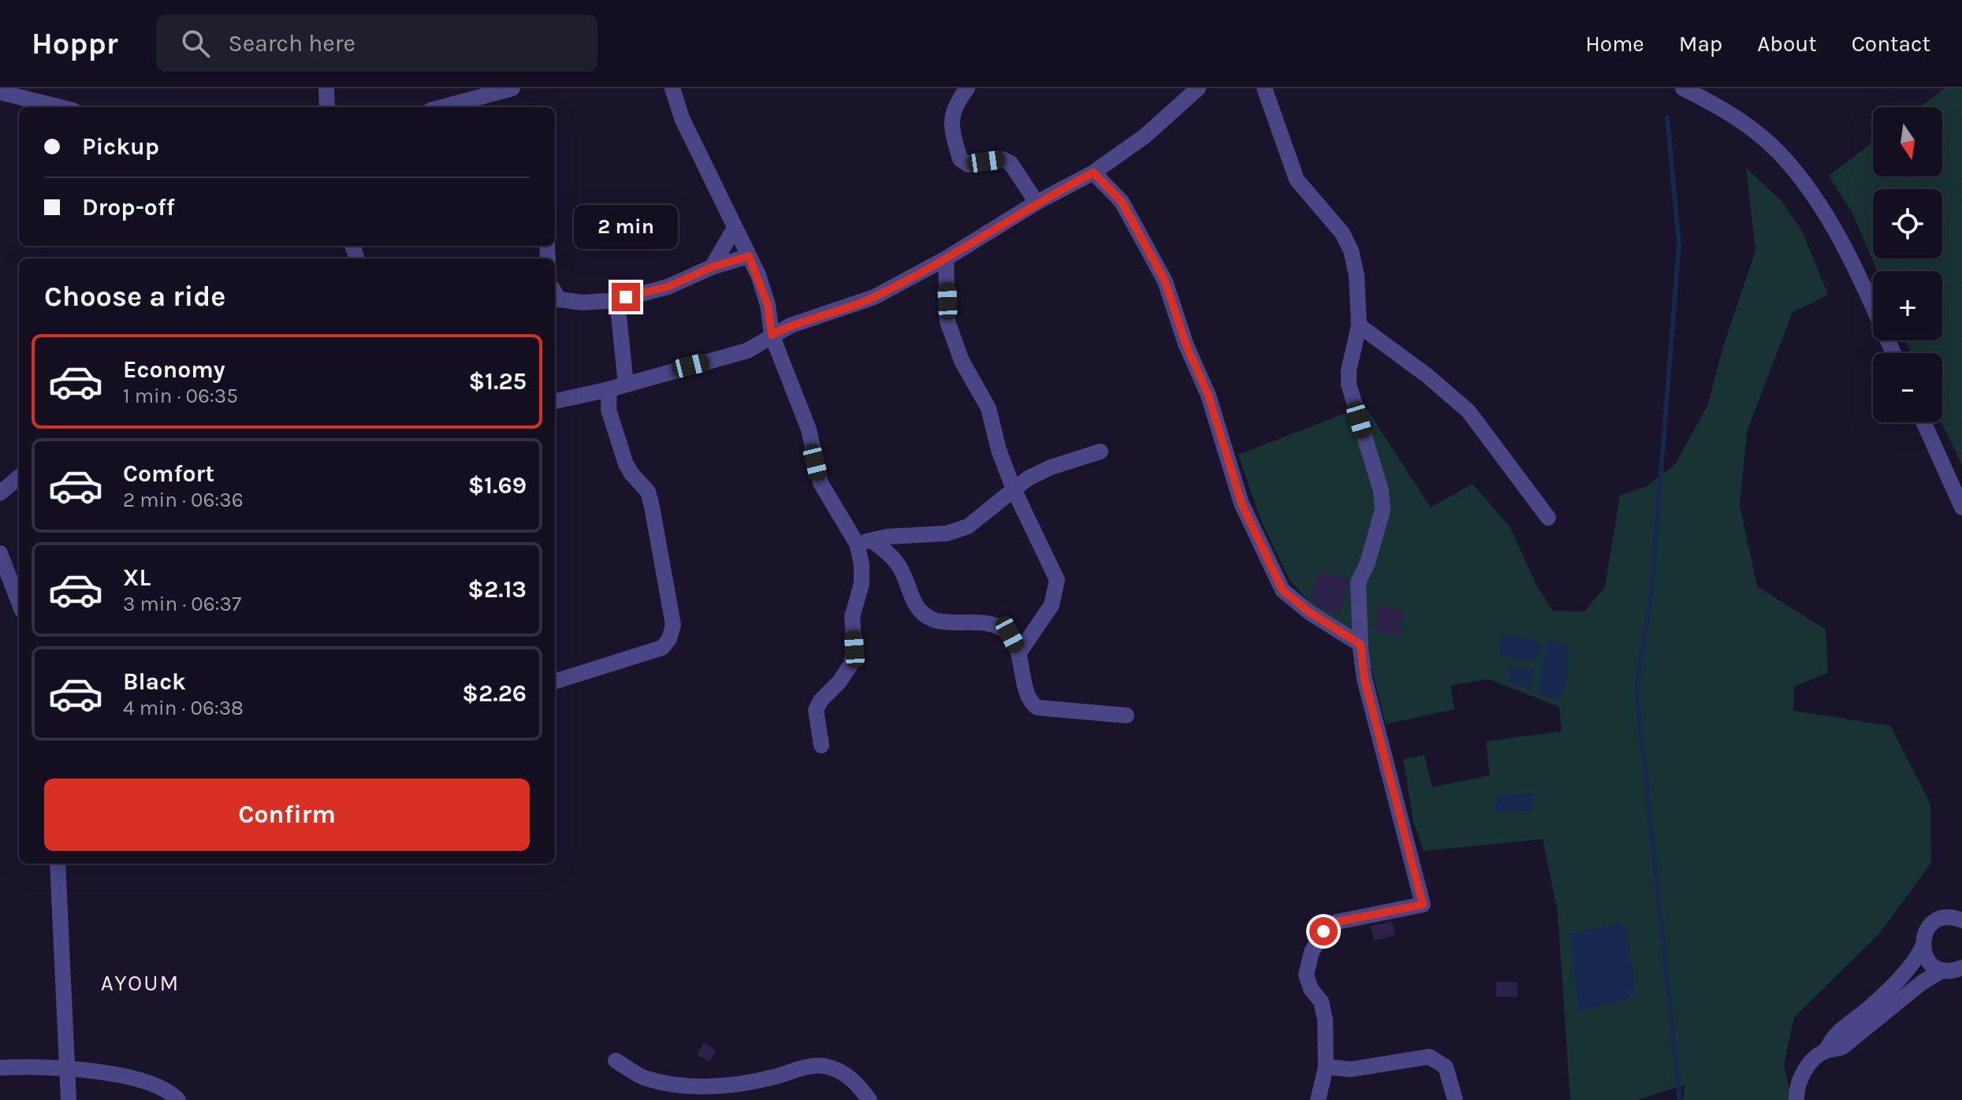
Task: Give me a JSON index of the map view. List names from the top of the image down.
{
  "districts": ["AYOUM"],
  "north": "bottom",
  "page": {
    "header": "Hoppr",
    "search": "Search here",
    "nav": [
      "Home",
      "Map",
      "About",
      "Contact"
    ],
    "map_buttons": ["+", "−"],
    "banner": ["Pickup", "Drop-off"],
    "bubble": "2 min",
    "heading": "Choose a ride",
    "list": [
      {
        "name": "Economy",
        "note": "1 min · 06:35",
        "value": "$1.25"
      },
      {
        "name": "Comfort",
        "note": "2 min · 06:36",
        "value": "$1.69"
      },
      {
        "name": "XL",
        "note": "3 min · 06:37",
        "value": "$2.13"
      },
      {
        "name": "Black",
        "note": "4 min · 06:38",
        "value": "$2.26"
      }
    ],
    "buttons": "Confirm"
  }
}
